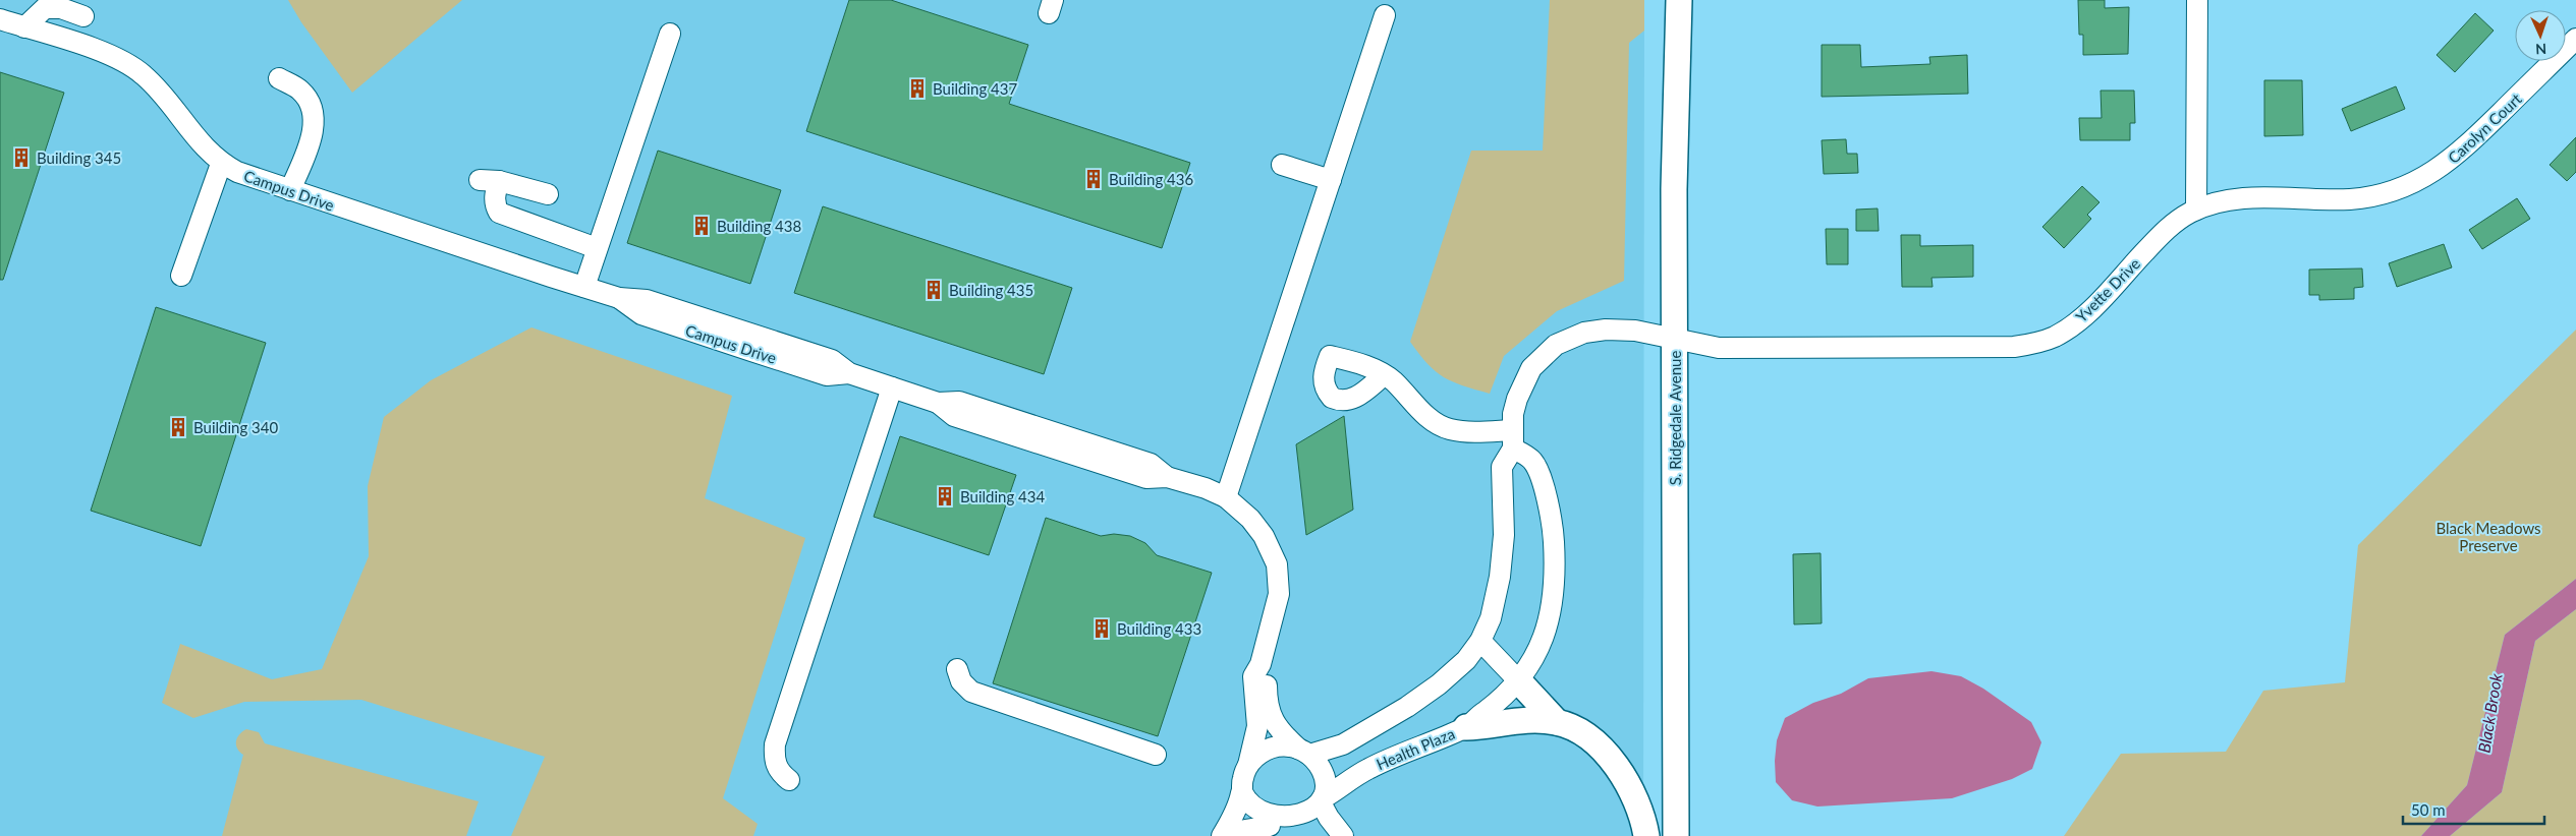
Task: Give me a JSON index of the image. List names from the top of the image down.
{
  "streets": {
    "main road": ["S. Ridgedale Avenue"],
    "street": [
      "Carolyn Court",
      "Campus Drive",
      "Yvette Drive",
      "Health Plaza"
    ]
  },
  "crossings": [
    ["Carolyn Court", "Yvette Drive"],
    ["Campus Drive", "Health Plaza"],
    ["Yvette Drive", "S. Ridgedale Avenue"]
  ],
  "water": ["Black Brook"],
  "parks": ["Black Meadows Preserve"],
  "places": {
    "building": [
      "Building 437",
      "Building 345",
      "Building 436",
      "Building 438",
      "Building 435",
      "Building 340",
      "Building 434",
      "Building 433"
    ]
  },
  "scale_bar": "50 m",
  "north": "bottom"
}
